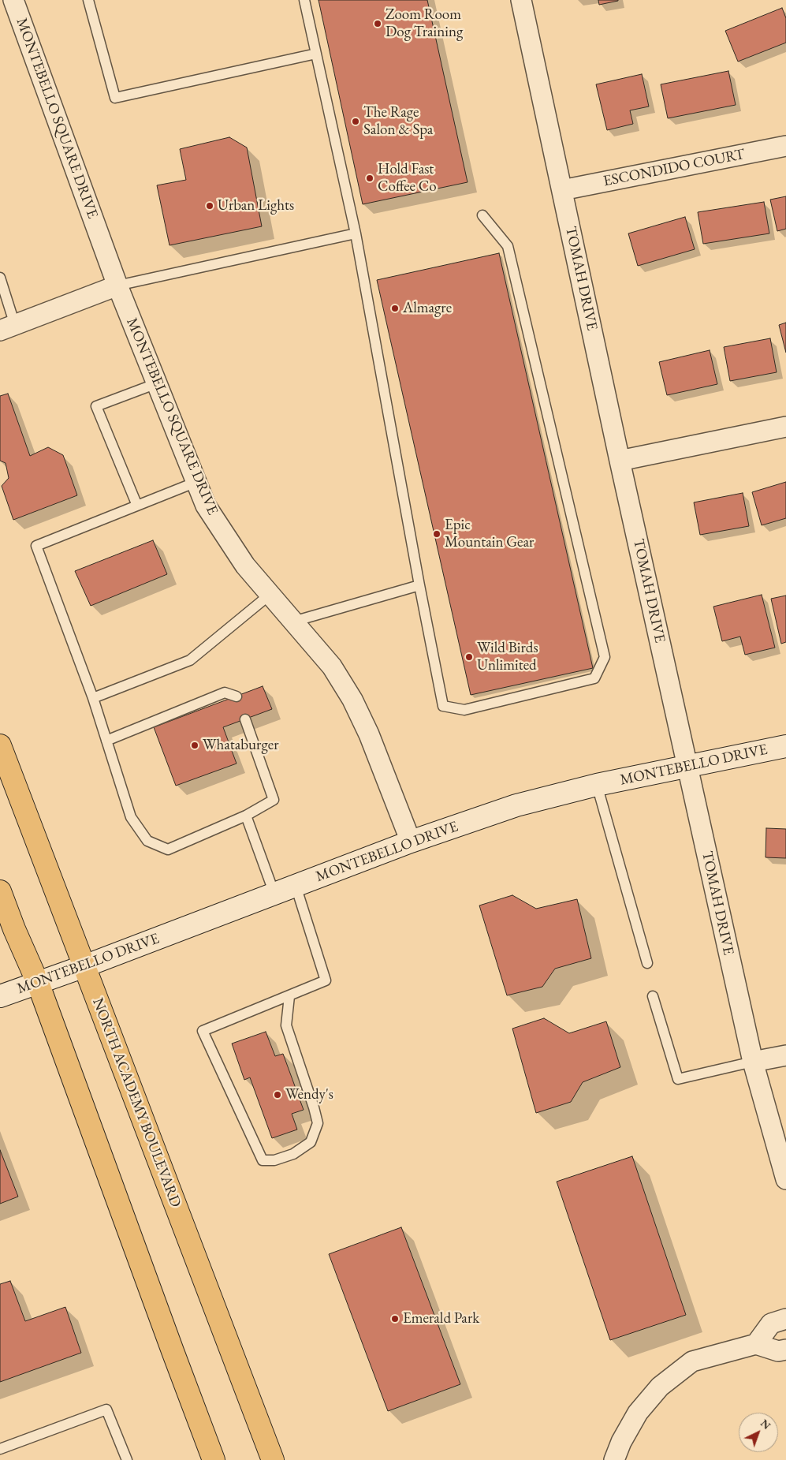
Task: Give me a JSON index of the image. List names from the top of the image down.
{
  "streets": {
    "highway": ["NORTH ACADEMY BOULEVARD"],
    "street": [
      "MONTEBELLO SQUARE DRIVE",
      "ESCONDIDO COURT",
      "TOMAH DRIVE",
      "MONTEBELLO DRIVE"
    ]
  },
  "crossings": [
    ["MONTEBELLO SQUARE DRIVE", "MONTEBELLO DRIVE"],
    ["ESCONDIDO COURT", "TOMAH DRIVE"],
    ["TOMAH DRIVE", "MONTEBELLO DRIVE"],
    ["MONTEBELLO DRIVE", "NORTH ACADEMY BOULEVARD"]
  ],
  "places": [
    "Zoom Room Dog Training",
    "The Rage Salon & Spa",
    "Hold Fast Coffee Co",
    "Urban Lights",
    "Almagre",
    "Epic Mountain Gear",
    "Wild Birds Unlimited",
    "Whataburger",
    "Wendy's",
    "Emerald Park"
  ],
  "north": "top right"
}
